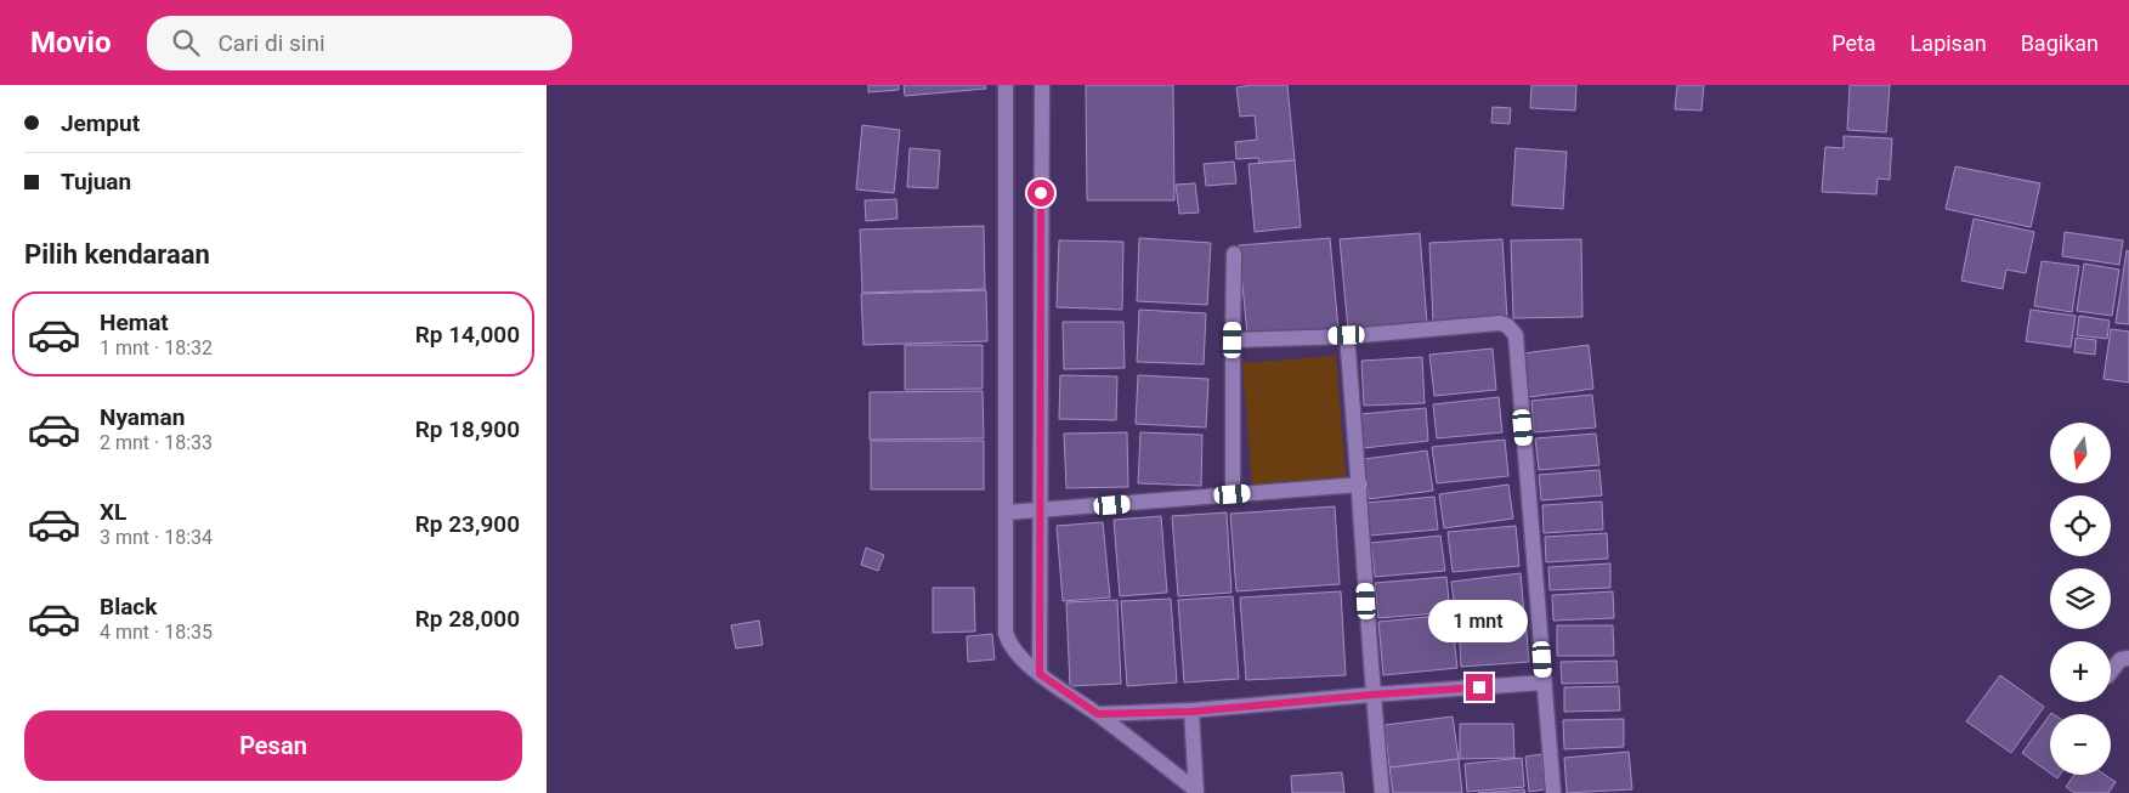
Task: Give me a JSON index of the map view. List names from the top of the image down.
{
  "north": "bottom",
  "page": {
    "header": "Movio",
    "search": "Cari di sini",
    "nav": ["Peta", "Lapisan", "Bagikan"],
    "banner": ["Jemput", "Tujuan"],
    "heading": "Pilih kendaraan",
    "list": [
      {
        "name": "Hemat",
        "note": "1 mnt · 18:32",
        "value": "Rp 14,000"
      },
      {
        "name": "Nyaman",
        "note": "2 mnt · 18:33",
        "value": "Rp 18,900"
      },
      {
        "name": "XL",
        "note": "3 mnt · 18:34",
        "value": "Rp 23,900"
      },
      {
        "name": "Black",
        "note": "4 mnt · 18:35",
        "value": "Rp 28,000"
      }
    ],
    "map_buttons": ["+", "−"],
    "bubble": "1 mnt",
    "buttons": "Pesan"
  }
}
